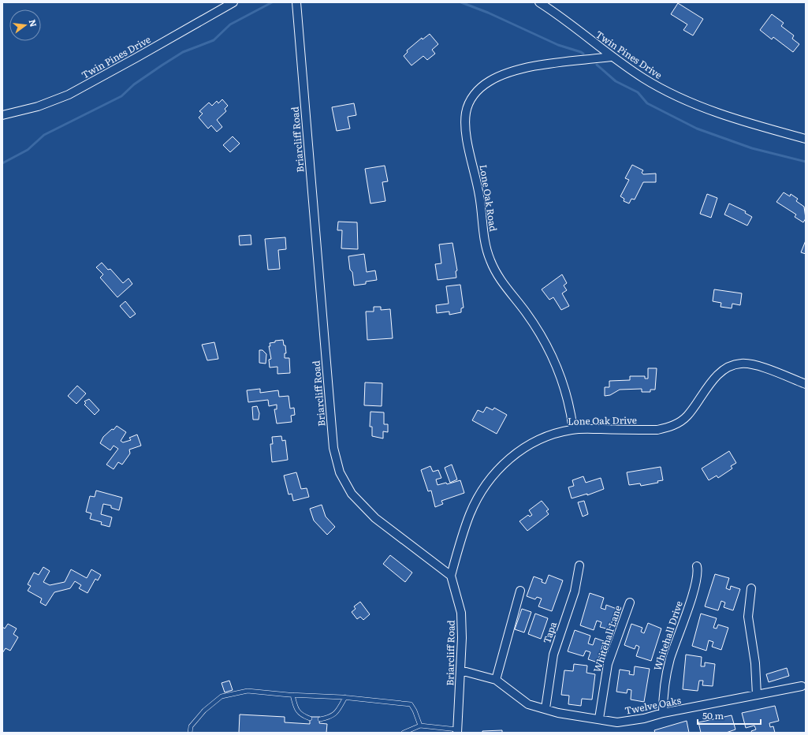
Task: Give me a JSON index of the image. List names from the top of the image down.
{
  "streets": {
    "street": [
      "Twin Pines Drive",
      "Briarcliff Road",
      "Lone Oak Road",
      "Lone Oak Drive",
      "Tapa",
      "Whitehall Drive",
      "Whitehall Lane",
      "Twelve Oaks"
    ]
  },
  "crossings": [
    ["Twin Pines Drive", "Lone Oak Road"],
    ["Briarcliff Road", "Lone Oak Drive"],
    ["Briarcliff Road", "Twelve Oaks"],
    ["Lone Oak Road", "Lone Oak Drive"],
    ["Tapa", "Twelve Oaks"],
    ["Whitehall Drive", "Twelve Oaks"],
    ["Whitehall Lane", "Twelve Oaks"]
  ],
  "scale_bar": "50 m",
  "north": "right"
}
